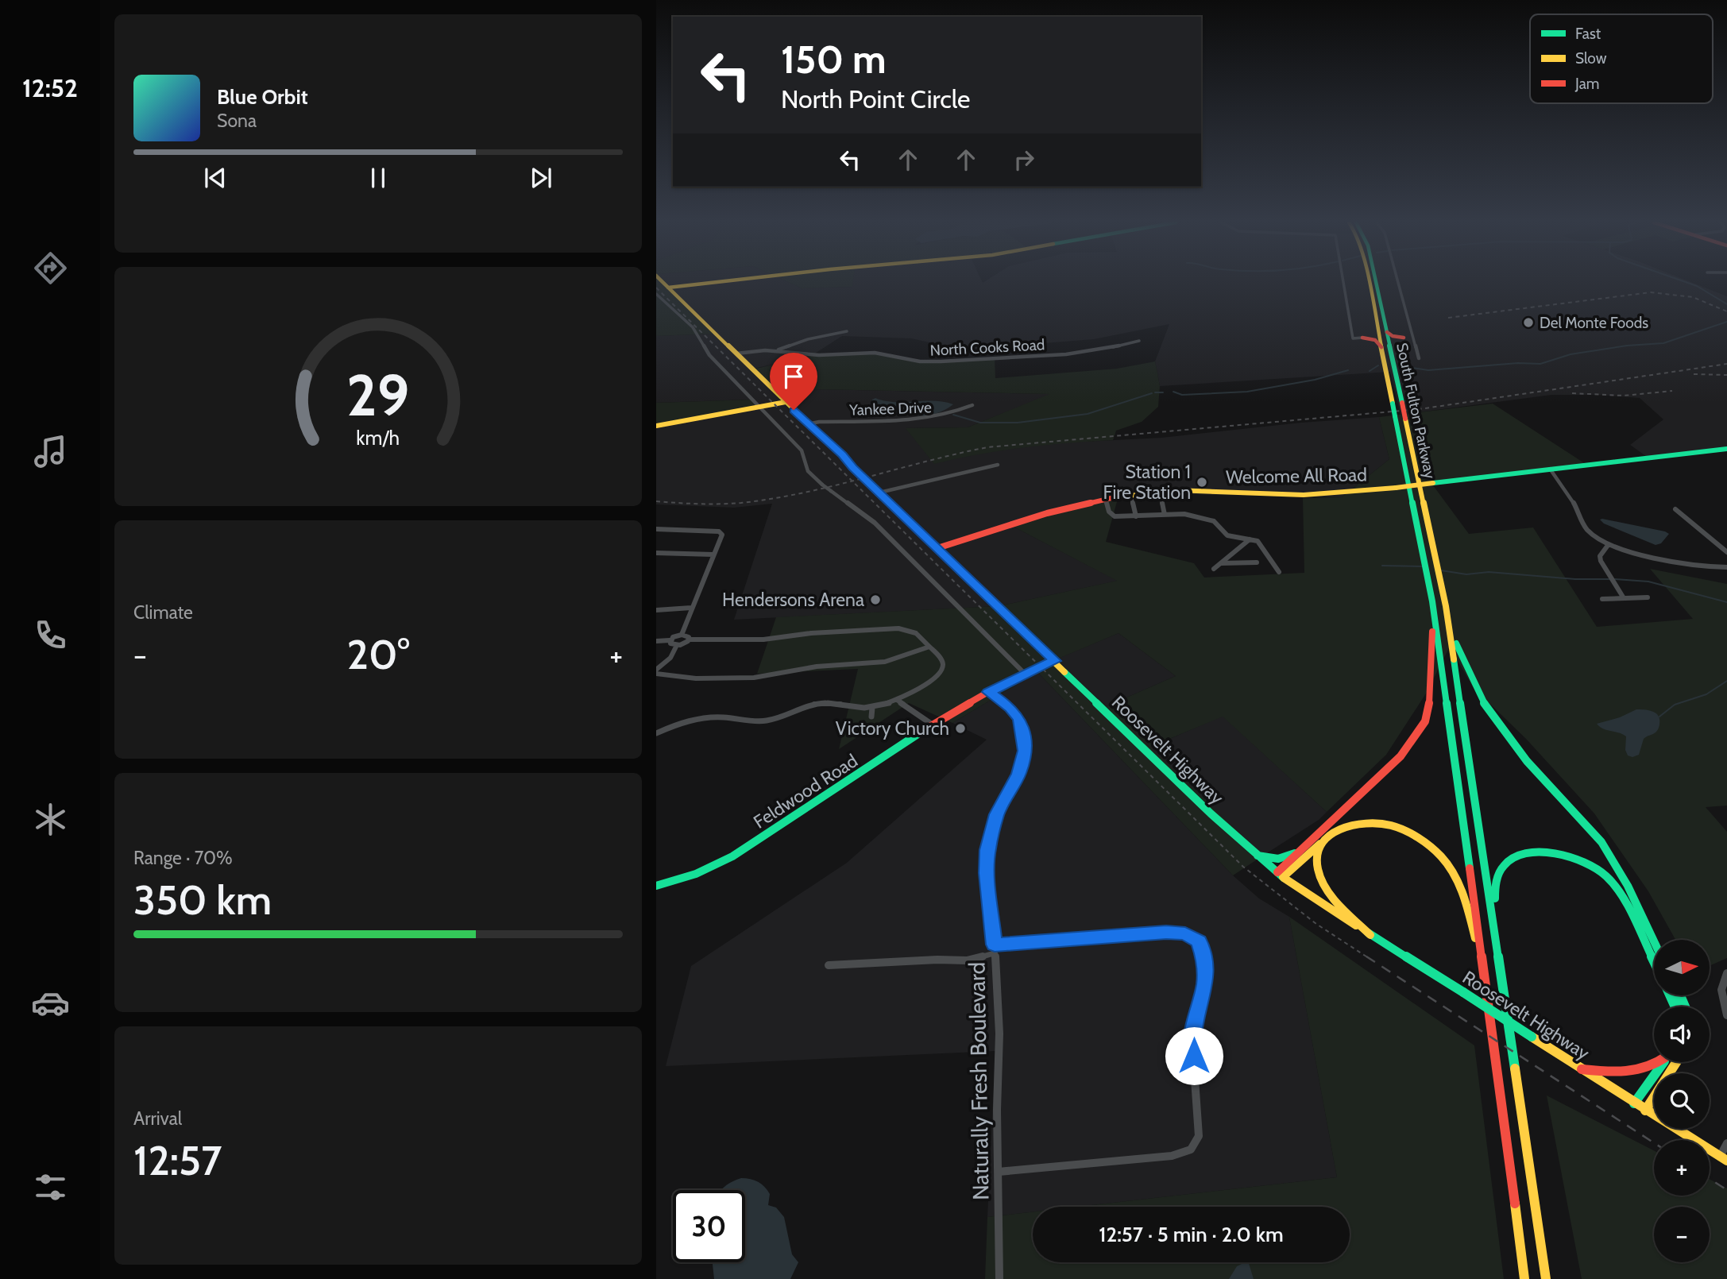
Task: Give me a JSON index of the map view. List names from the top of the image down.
{
  "streets": {
    "main road": [
      "South Fulton Parkway",
      "Welcome All Road",
      "Roosevelt Highway",
      "Feldwood Road"
    ],
    "street": ["North Cooks Road", "Yankee Drive", "Naturally Fresh Boulevard"]
  },
  "crossings": [
    ["North Cooks Road", "Roosevelt Highway"],
    ["Yankee Drive", "Roosevelt Highway"],
    ["Welcome All Road", "Roosevelt Highway"],
    ["Roosevelt Highway", "Feldwood Road"],
    ["Feldwood Road", "Naturally Fresh Boulevard"]
  ],
  "places": [
    "Del Monte Foods",
    "Station 1 Fire Station",
    "Hendersons Arena",
    "Victory Church"
  ],
  "legend": ["Fast", "Slow", "Jam"],
  "north": "right",
  "page": {
    "tabs": "12:52",
    "turn": ["150 m", "North Point Circle"],
    "song": ["Blue Orbit", "Sona"],
    "tile": [
      "Climate",
      ["Range · 70%", "350 km"],
      ["Arrival", "12:57"]
    ],
    "heat": ["−", "20°", "+"],
    "map_buttons": ["+", "−"],
    "limit": "30",
    "trip": "12:57 · 5 min · 2.0 km",
    "gauge": ["29", "km/h"]
  }
}
